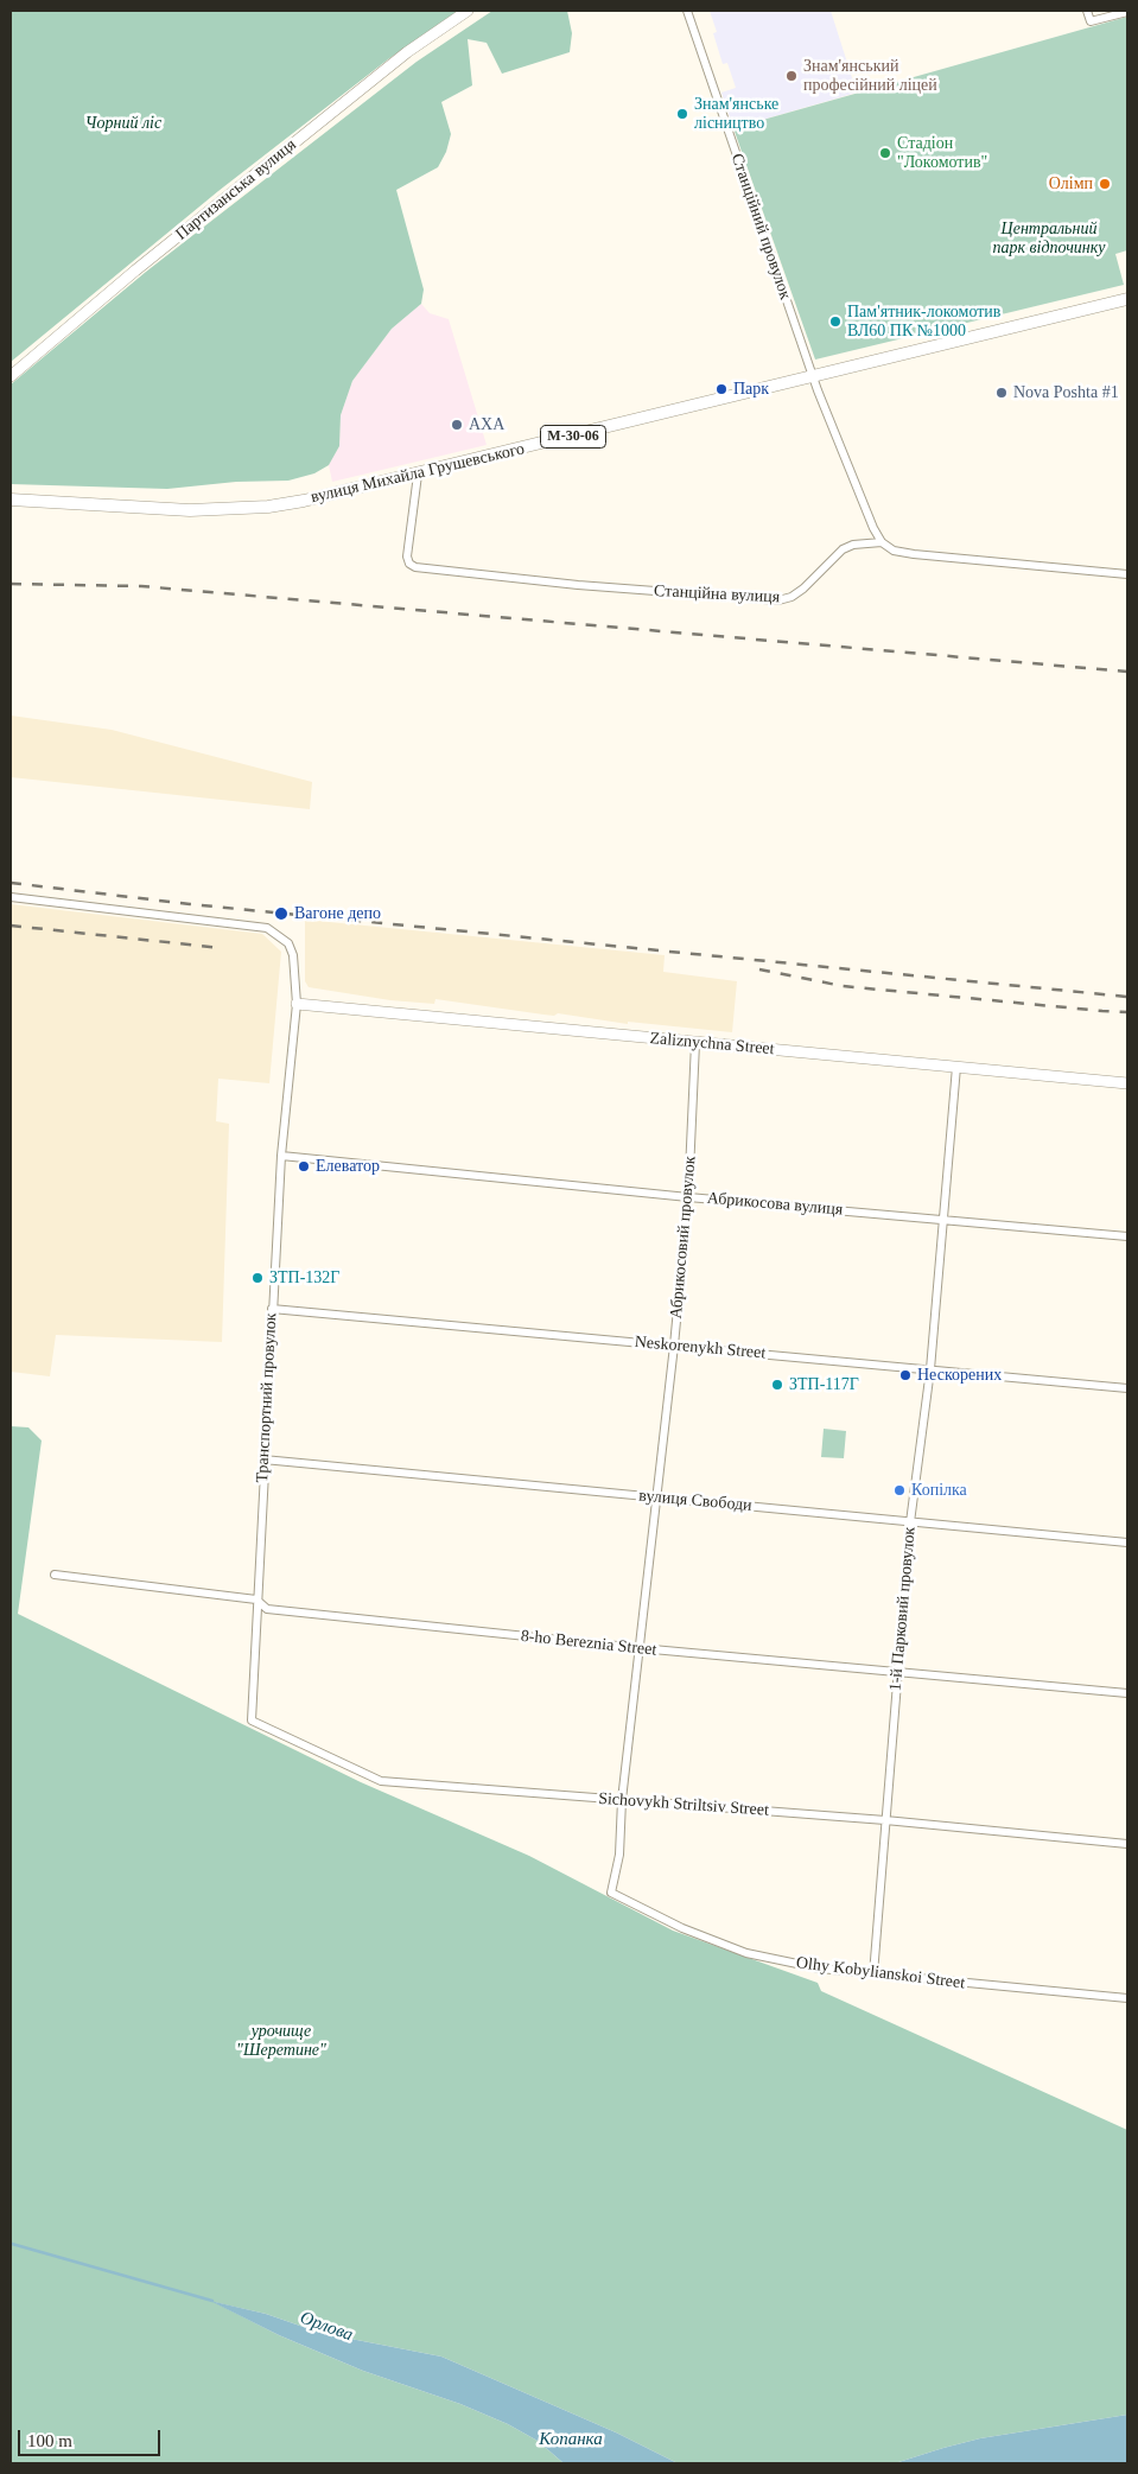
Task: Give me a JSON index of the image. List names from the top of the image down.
{
  "streets": {
    "main road": ["М-30-06", "вулиця Михайла Грушевського"],
    "street": [
      "Партизанська вулиця",
      "Станційний провулок",
      "Станційна вулиця",
      "Zaliznychna Street",
      "Абрикосова вулиця",
      "Абрикосовий провулок",
      "Neskorenykh Street",
      "Транспортний провулок",
      "вулиця Свободи",
      "1-й Парковий провулок",
      "8-ho Bereznia Street",
      "Sichovykh Striltsiv Street",
      "Olhy Kobylianskoi Street"
    ]
  },
  "crossings": [
    ["Станційний провулок", "вулиця Михайла Грушевського"],
    ["Станційний провулок", "Станційна вулиця"],
    ["вулиця Михайла Грушевського", "Станційна вулиця"],
    ["Zaliznychna Street", "Абрикосовий провулок"],
    ["Zaliznychna Street", "Транспортний провулок"],
    ["Zaliznychna Street", "1-й Парковий провулок"],
    ["Абрикосова вулиця", "Абрикосовий провулок"],
    ["Абрикосова вулиця", "Транспортний провулок"],
    ["Абрикосова вулиця", "1-й Парковий провулок"],
    ["Абрикосовий провулок", "Neskorenykh Street"],
    ["Абрикосовий провулок", "вулиця Свободи"],
    ["Абрикосовий провулок", "8-ho Bereznia Street"],
    ["Абрикосовий провулок", "Sichovykh Striltsiv Street"],
    ["Абрикосовий провулок", "Olhy Kobylianskoi Street"],
    ["Neskorenykh Street", "Транспортний провулок"],
    ["Neskorenykh Street", "1-й Парковий провулок"],
    ["Транспортний провулок", "вулиця Свободи"],
    ["Транспортний провулок", "8-ho Bereznia Street"],
    ["Транспортний провулок", "Sichovykh Striltsiv Street"],
    ["вулиця Свободи", "1-й Парковий провулок"],
    ["1-й Парковий провулок", "8-ho Bereznia Street"],
    ["1-й Парковий провулок", "Sichovykh Striltsiv Street"],
    ["1-й Парковий провулок", "Olhy Kobylianskoi Street"]
  ],
  "water": ["Орлова", "Копанка"],
  "parks": ["Чорний ліс", "Центральний парк відпочинку", "урочище \"Шеретине\""],
  "places": [
    "Знам'янський професійний ліцей",
    "Знам'янське лісництво",
    "Стадіон \"Локомотив\"",
    "Олімп",
    "Пам'ятник-локомотив ВЛ60 ПК №1000",
    "Парк",
    "Nova Poshta #1",
    "AXA",
    "Вагоне депо",
    "Елеватор",
    "ЗТП-132Г",
    "Нескорених",
    "ЗТП-117Г",
    "Копілка"
  ],
  "scale_bar": "100 m"
}
